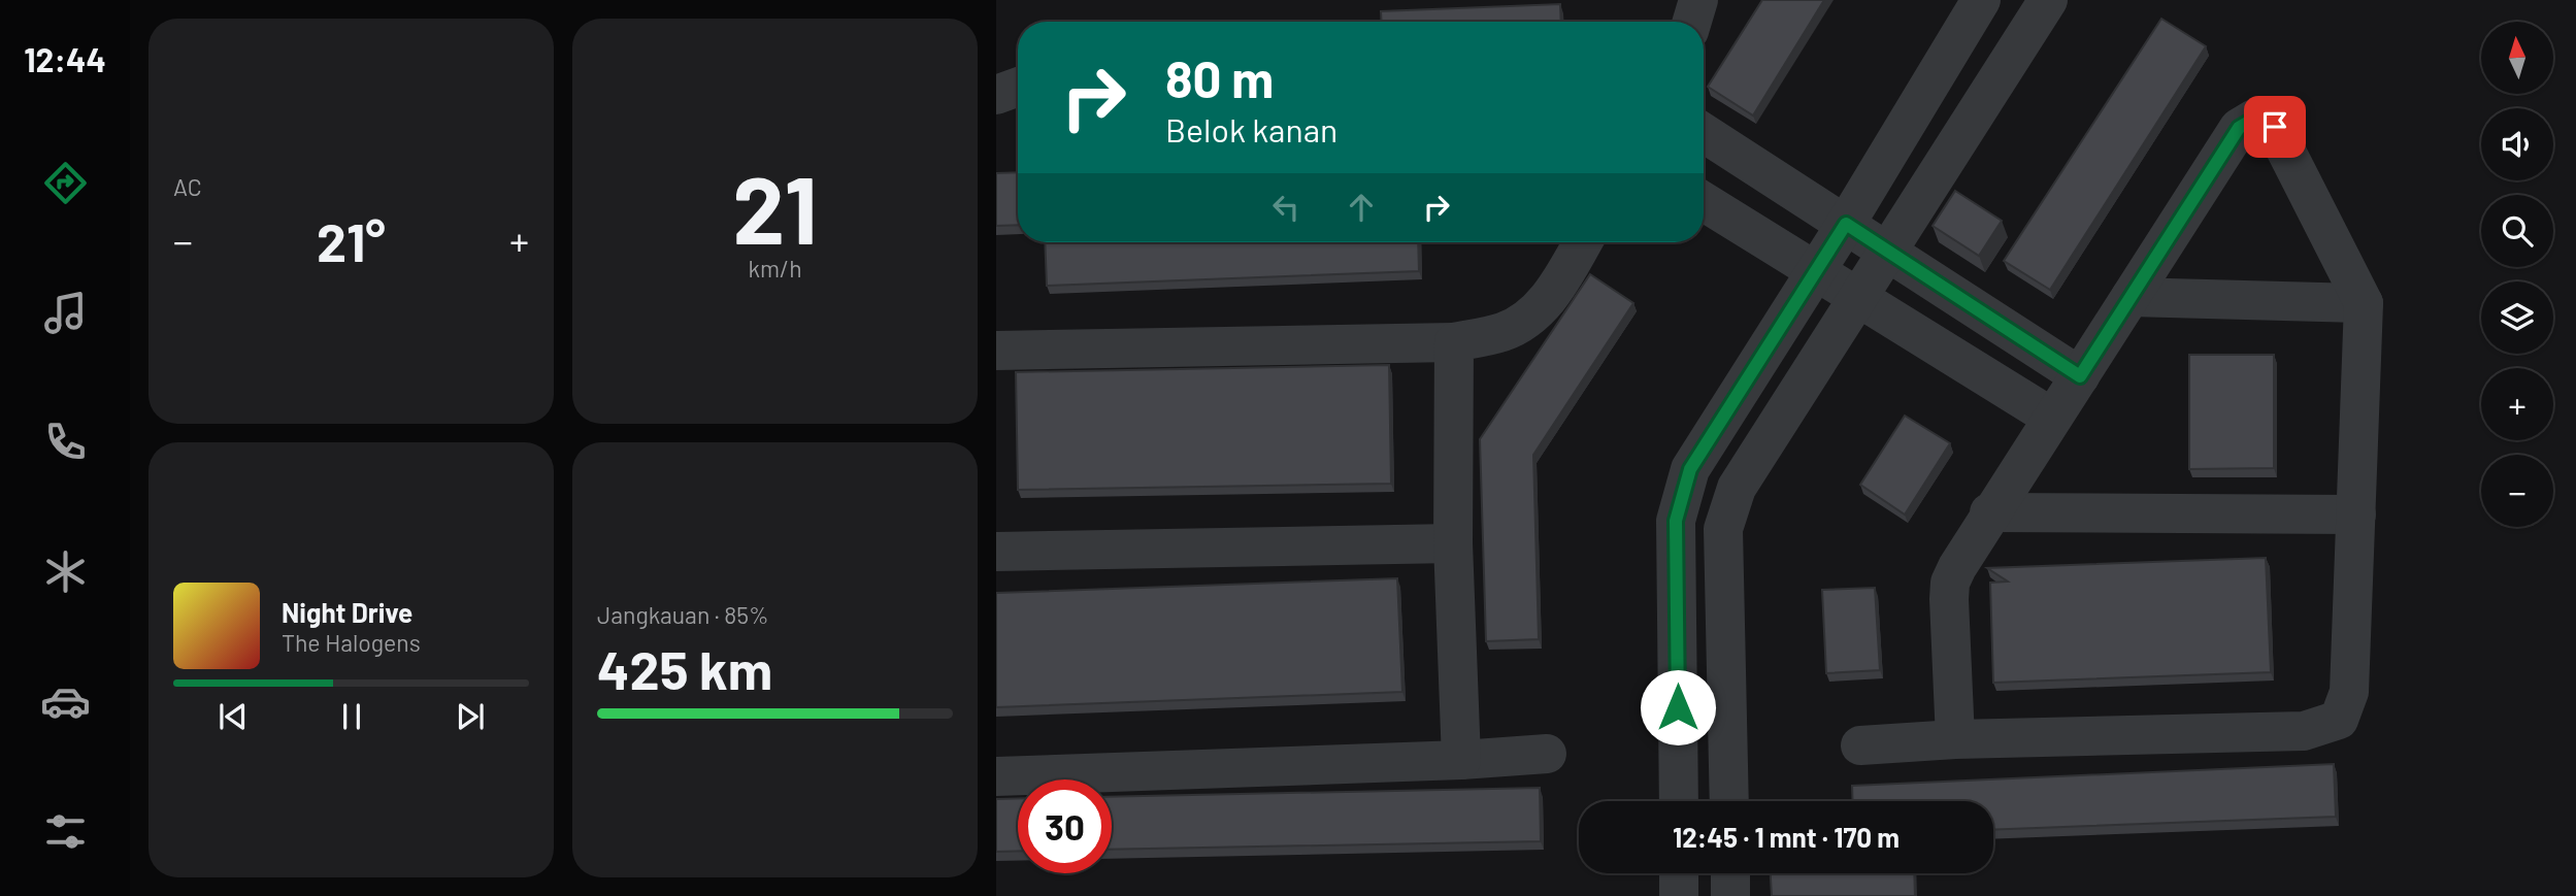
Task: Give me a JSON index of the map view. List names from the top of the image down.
{
  "north": "top",
  "page": {
    "tabs": "12:44",
    "tile": [
      "AC",
      ["21", "km/h"],
      ["Jangkauan · 85%", "425 km"]
    ],
    "map_buttons": ["+", "−"],
    "turn": ["80 m", "Belok kanan"],
    "heat": ["−", "21°", "+"],
    "song": ["Night Drive", "The Halogens"],
    "limit": "30",
    "trip": "12:45 · 1 mnt · 170 m"
  }
}
